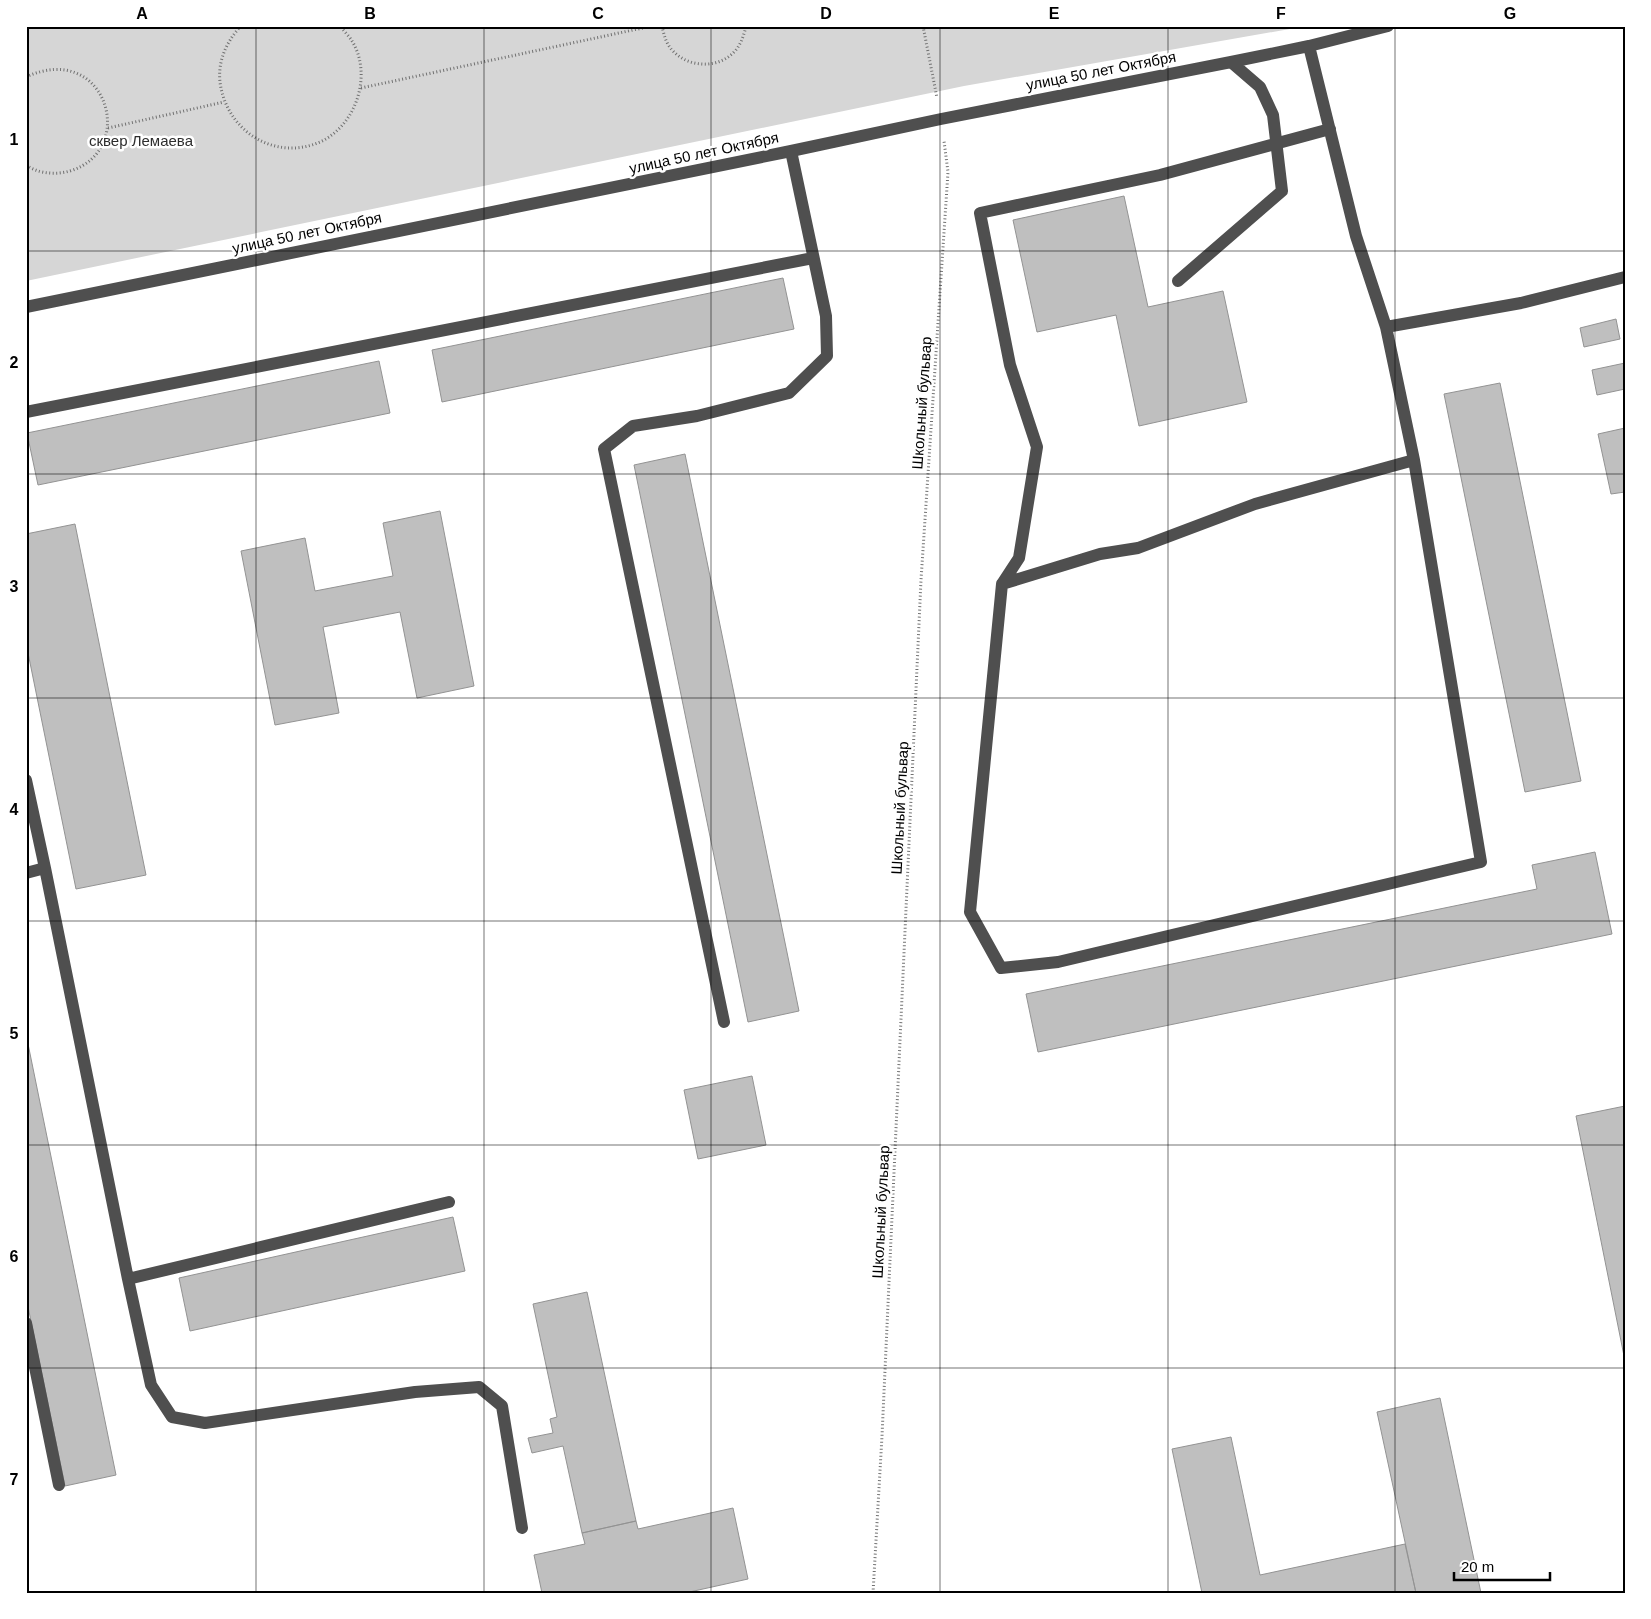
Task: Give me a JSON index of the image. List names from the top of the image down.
{
  "streets": {
    "street": ["улица 50 лет Октября"],
    "path": ["Школьный бульвар"]
  },
  "crossings": [
    ["улица 50 лет Октября", "Школьный бульвар"]
  ],
  "parks": ["сквер Лемаева"],
  "scale_bar": "20 m",
  "grid": {
    "columns": [
      "A",
      "B",
      "C",
      "D",
      "E",
      "F",
      "G"
    ],
    "rows": [
      "1",
      "2",
      "3",
      "4",
      "5",
      "6",
      "7"
    ]
  }
}
